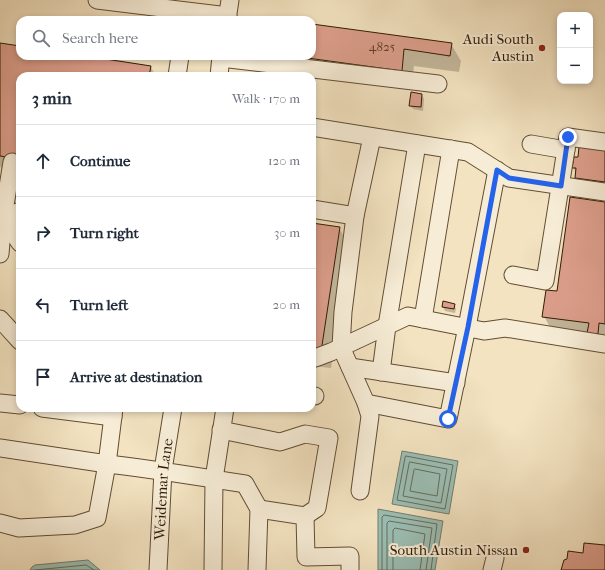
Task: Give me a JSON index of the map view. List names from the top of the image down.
{
  "streets": {
    "street": ["Weidemar Lane"]
  },
  "places": ["Audi South Austin", "South Austin Nissan"],
  "house_numbers": ["4825"],
  "page": {
    "map_buttons": ["+", "−"],
    "search": "Search here",
    "heading": ["3 min", "Walk · 170 m"],
    "list": [
      ["Continue", "120 m"],
      ["Turn right", "30 m"],
      ["Turn left", "20 m"],
      "Arrive at destination"
    ]
  }
}
